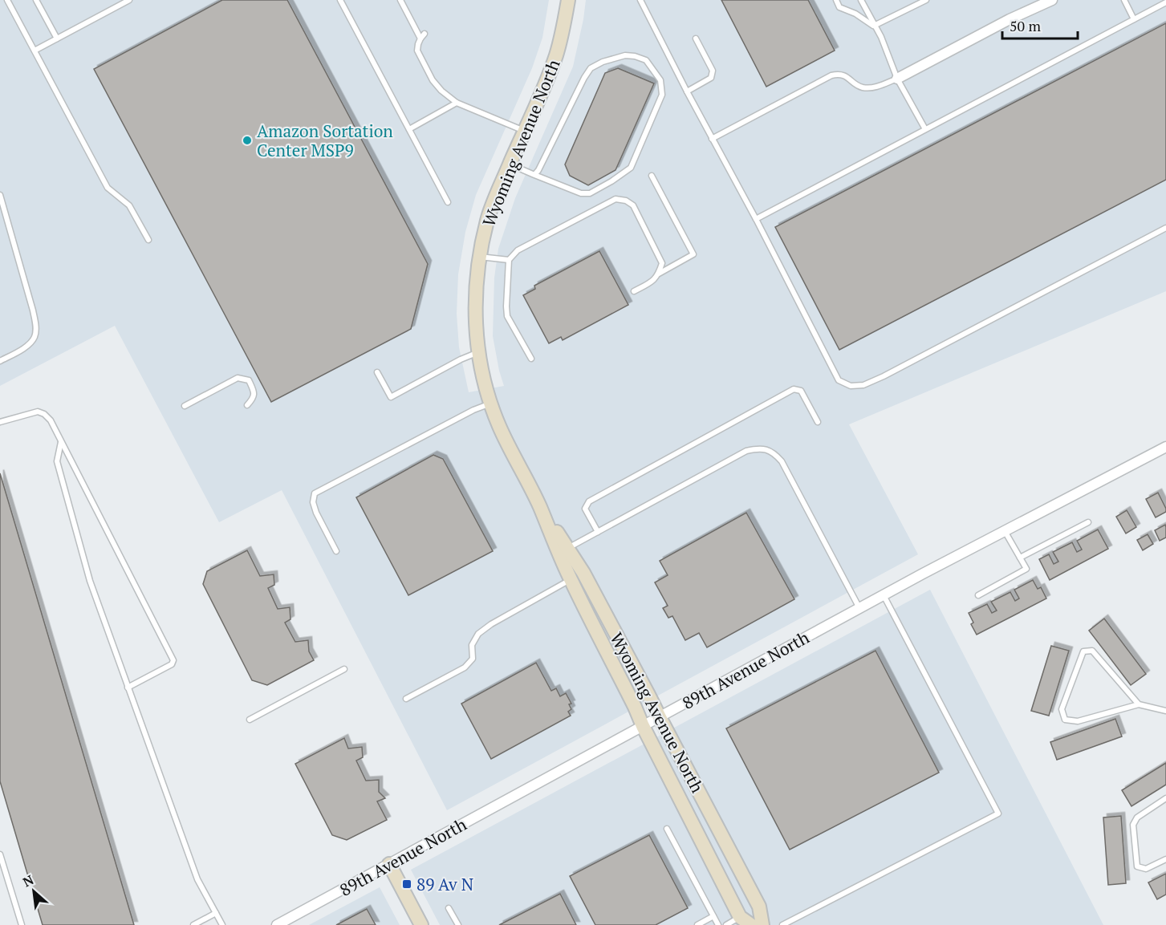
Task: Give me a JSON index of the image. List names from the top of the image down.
{
  "streets": {
    "street": ["Wyoming Avenue North", "89th Avenue North"]
  },
  "crossings": [
    ["Wyoming Avenue North", "89th Avenue North"]
  ],
  "places": {
    "other": ["Amazon Sortation Center MSP9"],
    "transit": ["89 Av N"]
  },
  "scale_bar": "50 m",
  "north": "top left"
}
